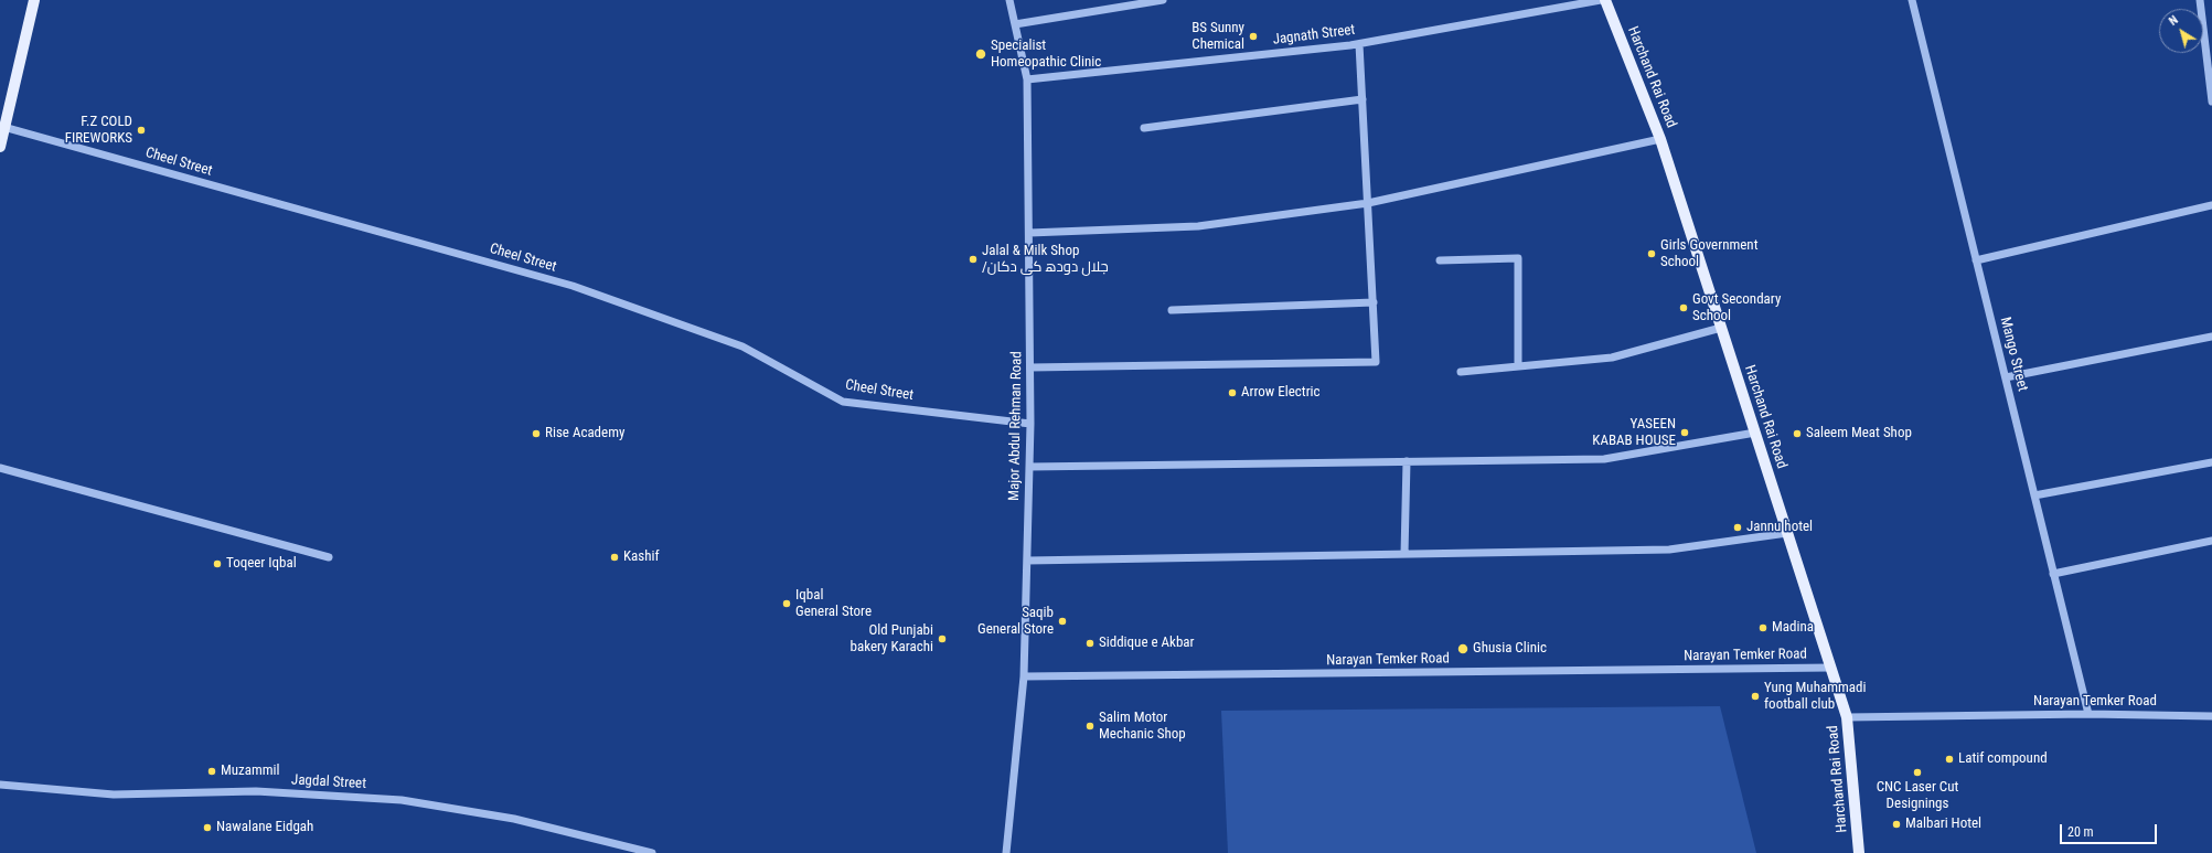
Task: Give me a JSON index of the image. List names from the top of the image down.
{
  "streets": {
    "main road": ["Harchand Rai Road"],
    "street": [
      "Jagnath Street",
      "Cheel Street",
      "Mango Street",
      "Major Abdul Rehman Road",
      "Narayan Temker Road",
      "Jagdal Street"
    ]
  },
  "crossings": [
    ["Jagnath Street", "Major Abdul Rehman Road"],
    ["Harchand Rai Road", "Narayan Temker Road"],
    ["Cheel Street", "Major Abdul Rehman Road"],
    ["Mango Street", "Narayan Temker Road"],
    ["Major Abdul Rehman Road", "Narayan Temker Road"]
  ],
  "places": [
    "BS Sunny Chemical",
    "Specialist Homeopathic Clinic",
    "F.Z COLD FIREWORKS",
    "Girls Government School",
    "Jalal & Milk Shop /جلال دودھ کی دکان",
    "Govt Secondary School",
    "Arrow Electric",
    "YASEEN KABAB HOUSE",
    "Rise Academy",
    "Saleem Meat Shop",
    "Jannu hotel",
    "Kashif",
    "Toqeer Iqbal",
    "Iqbal General Store",
    "Saqib General Store",
    "Madina",
    "Old Punjabi bakery Karachi",
    "Siddique e Akbar",
    "Ghusia Clinic",
    "Yung Muhammadi football club",
    "Salim Motor Mechanic Shop",
    "Latif compound",
    "Muzammil",
    "CNC Laser Cut Designings",
    "Malbari Hotel",
    "Nawalane Eidgah"
  ],
  "scale_bar": "20 m",
  "north": "top left"
}
